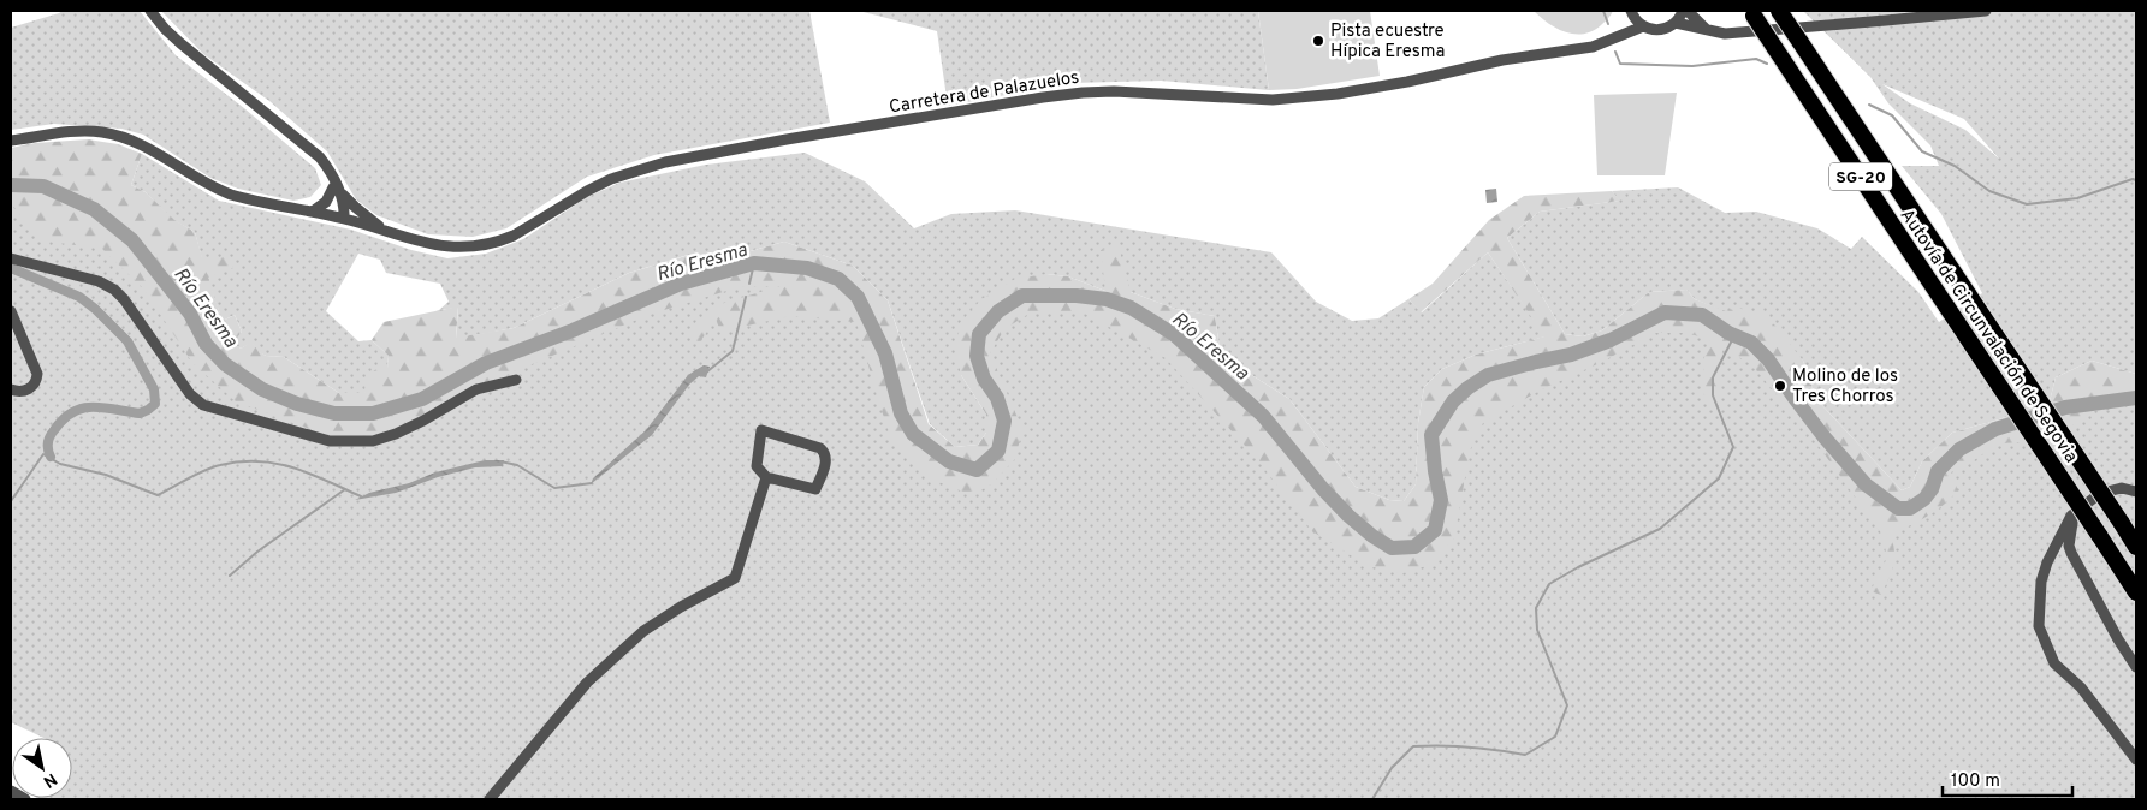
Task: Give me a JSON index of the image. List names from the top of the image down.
{
  "streets": {
    "highway": ["SG-20", "Autovía de Circunvalación de Segovia"],
    "street": ["Carretera de Palazuelos"]
  },
  "water": ["Río Eresma"],
  "places": ["Pista ecuestre Hípica Eresma", "Molino de los Tres Chorros"],
  "scale_bar": "100 m",
  "north": "bottom right"
}
